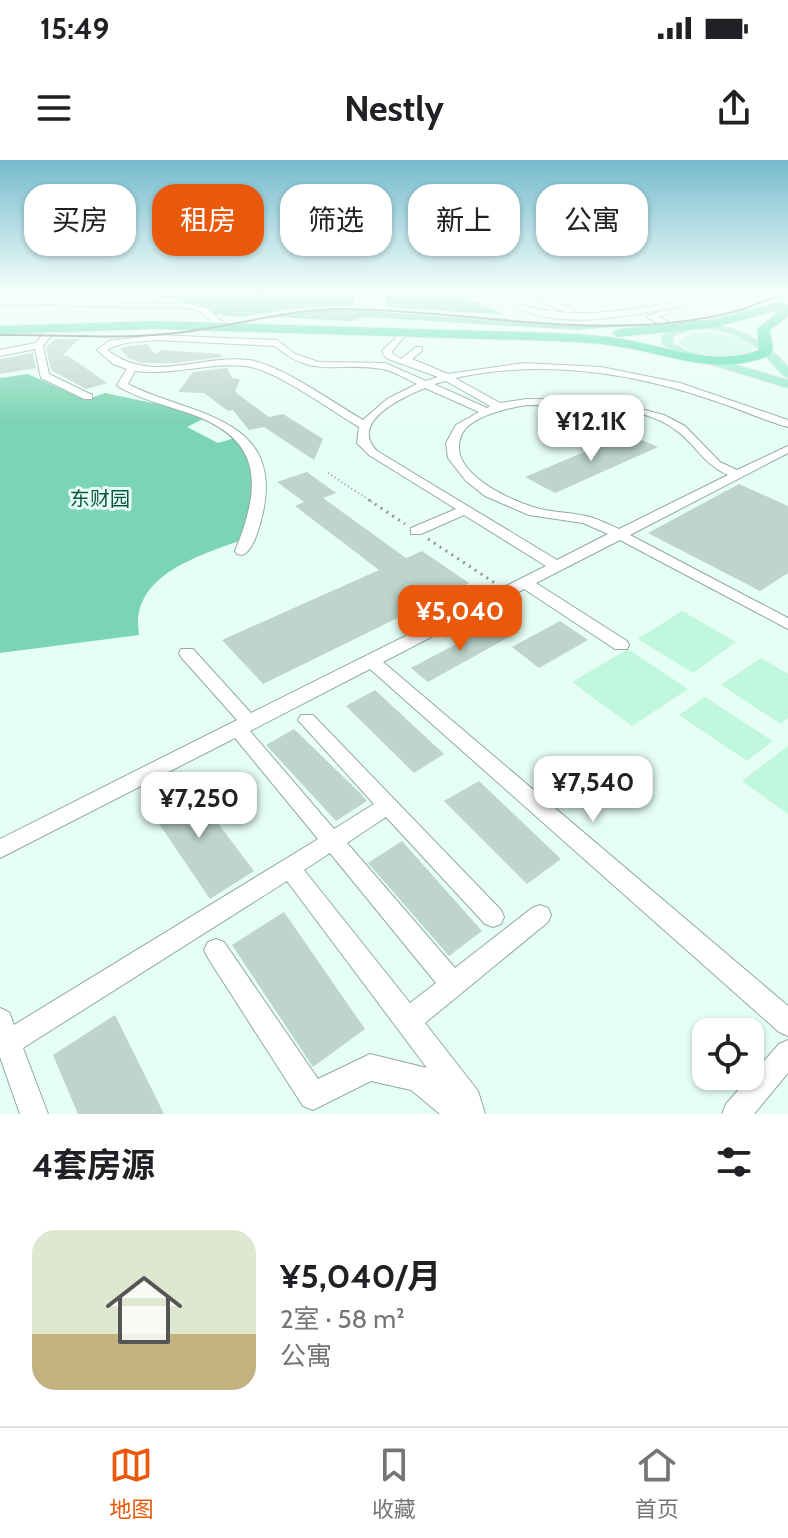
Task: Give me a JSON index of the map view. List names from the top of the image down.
{
  "parks": ["东财园"],
  "page": {
    "status": "15:49",
    "header": "Nestly",
    "chip": [
      "买房",
      "租房",
      "筛选",
      "新上",
      "公寓"
    ],
    "price": [
      "¥12.1K",
      "¥5,040",
      "¥7,540",
      "¥7,250"
    ],
    "heading": "4套房源",
    "list": [
      {
        "name": "¥5,040/月",
        "note": "2室 · 58 m² · 公寓"
      }
    ],
    "tabs": ["地图", "收藏", "首页"]
  }
}
